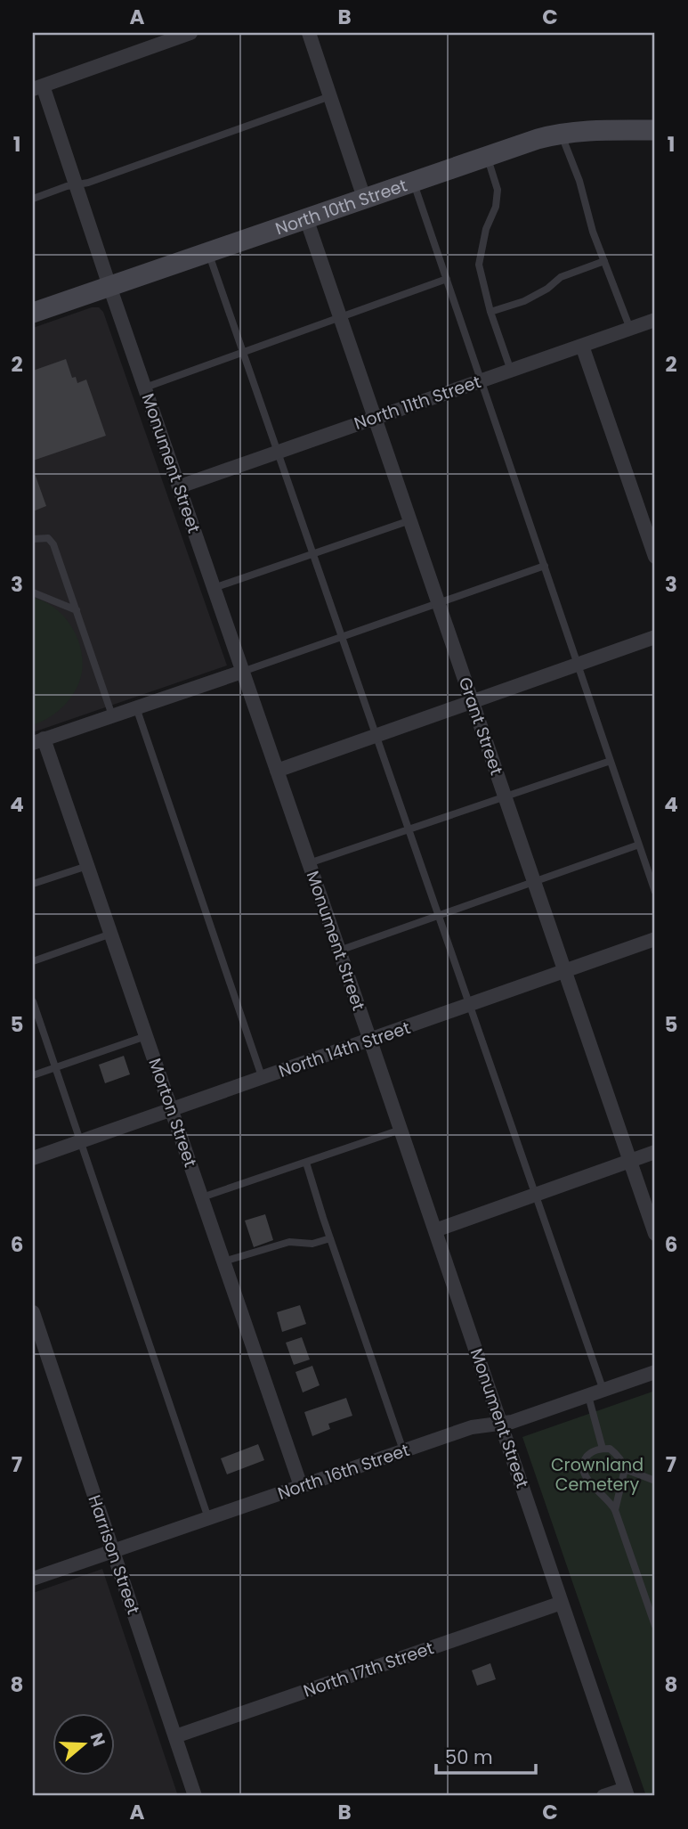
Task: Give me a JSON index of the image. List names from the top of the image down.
{
  "streets": {
    "main road": ["North 10th Street"],
    "street": [
      "North 11th Street",
      "Monument Street",
      "Grant Street",
      "North 14th Street",
      "Morton Street",
      "North 16th Street",
      "Harrison Street",
      "North 17th Street"
    ]
  },
  "crossings": [
    ["North 10th Street", "Monument Street"],
    ["North 10th Street", "Grant Street"],
    ["North 11th Street", "Monument Street"],
    ["North 11th Street", "Grant Street"],
    ["Monument Street", "North 14th Street"],
    ["Monument Street", "North 16th Street"],
    ["Monument Street", "North 17th Street"],
    ["Grant Street", "North 14th Street"],
    ["North 14th Street", "Morton Street"],
    ["Morton Street", "North 16th Street"],
    ["North 16th Street", "Harrison Street"],
    ["Harrison Street", "North 17th Street"]
  ],
  "parks": ["Crownland Cemetery"],
  "scale_bar": "50 m",
  "north": "right",
  "grid": {
    "columns": ["A", "B", "C"],
    "rows": [
      "1",
      "2",
      "3",
      "4",
      "5",
      "6",
      "7",
      "8"
    ]
  }
}
